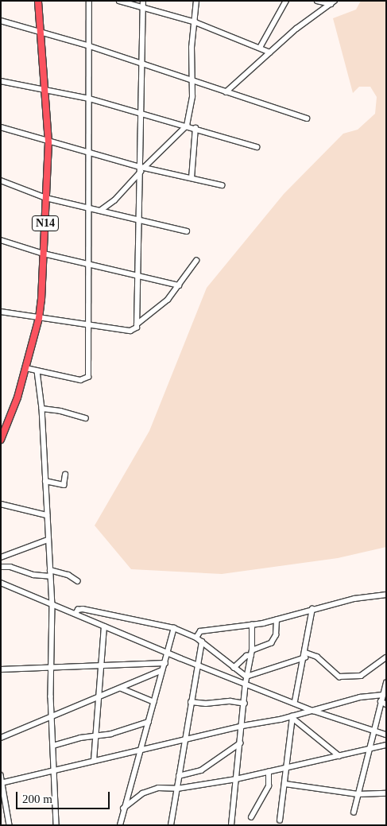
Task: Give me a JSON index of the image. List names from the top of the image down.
{
  "streets": {
    "highway": ["N14"]
  },
  "scale_bar": "200 m"
}
